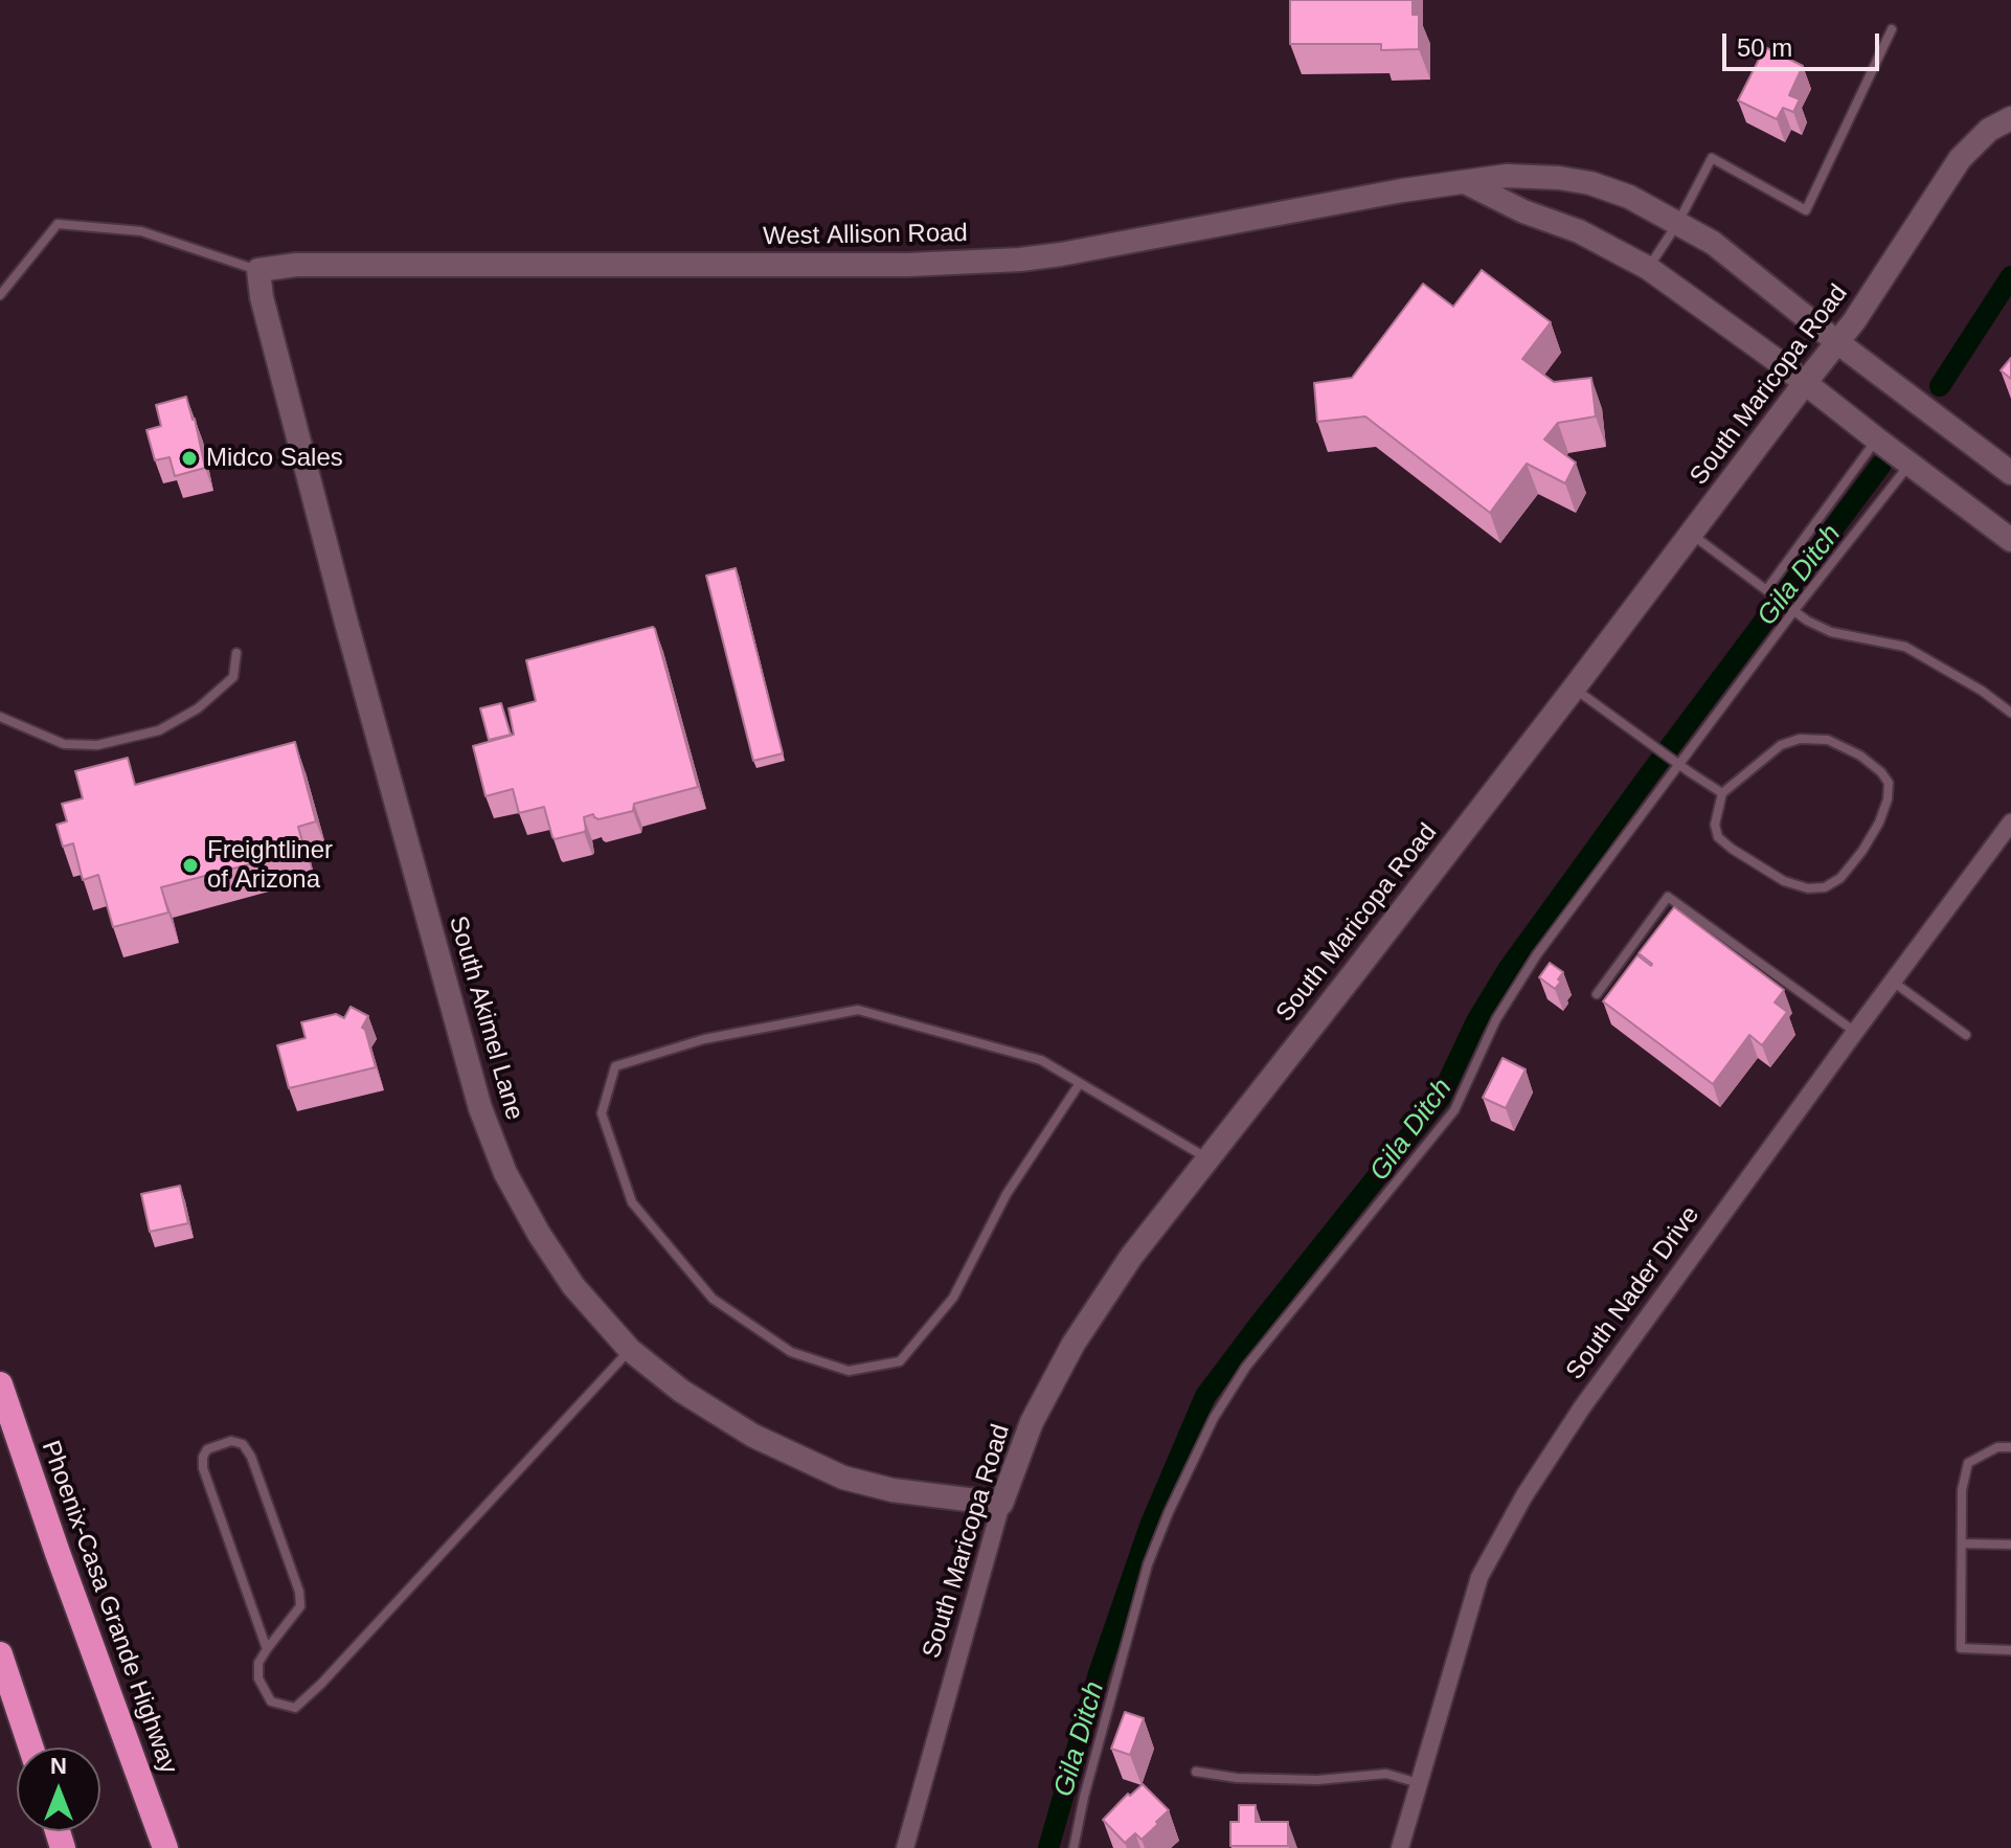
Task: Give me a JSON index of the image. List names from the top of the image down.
{
  "streets": {
    "highway": ["Phoenix-Casa Grande Highway"],
    "street": [
      "West Allison Road",
      "South Maricopa Road",
      "South Akimel Lane",
      "South Nader Drive"
    ]
  },
  "crossings": [
    ["West Allison Road", "South Maricopa Road"],
    ["West Allison Road", "South Akimel Lane"],
    ["South Maricopa Road", "South Akimel Lane"]
  ],
  "water": ["Gila Ditch"],
  "places": ["Midco Sales", "Freightliner of Arizona"],
  "scale_bar": "50 m",
  "north": "top"
}
